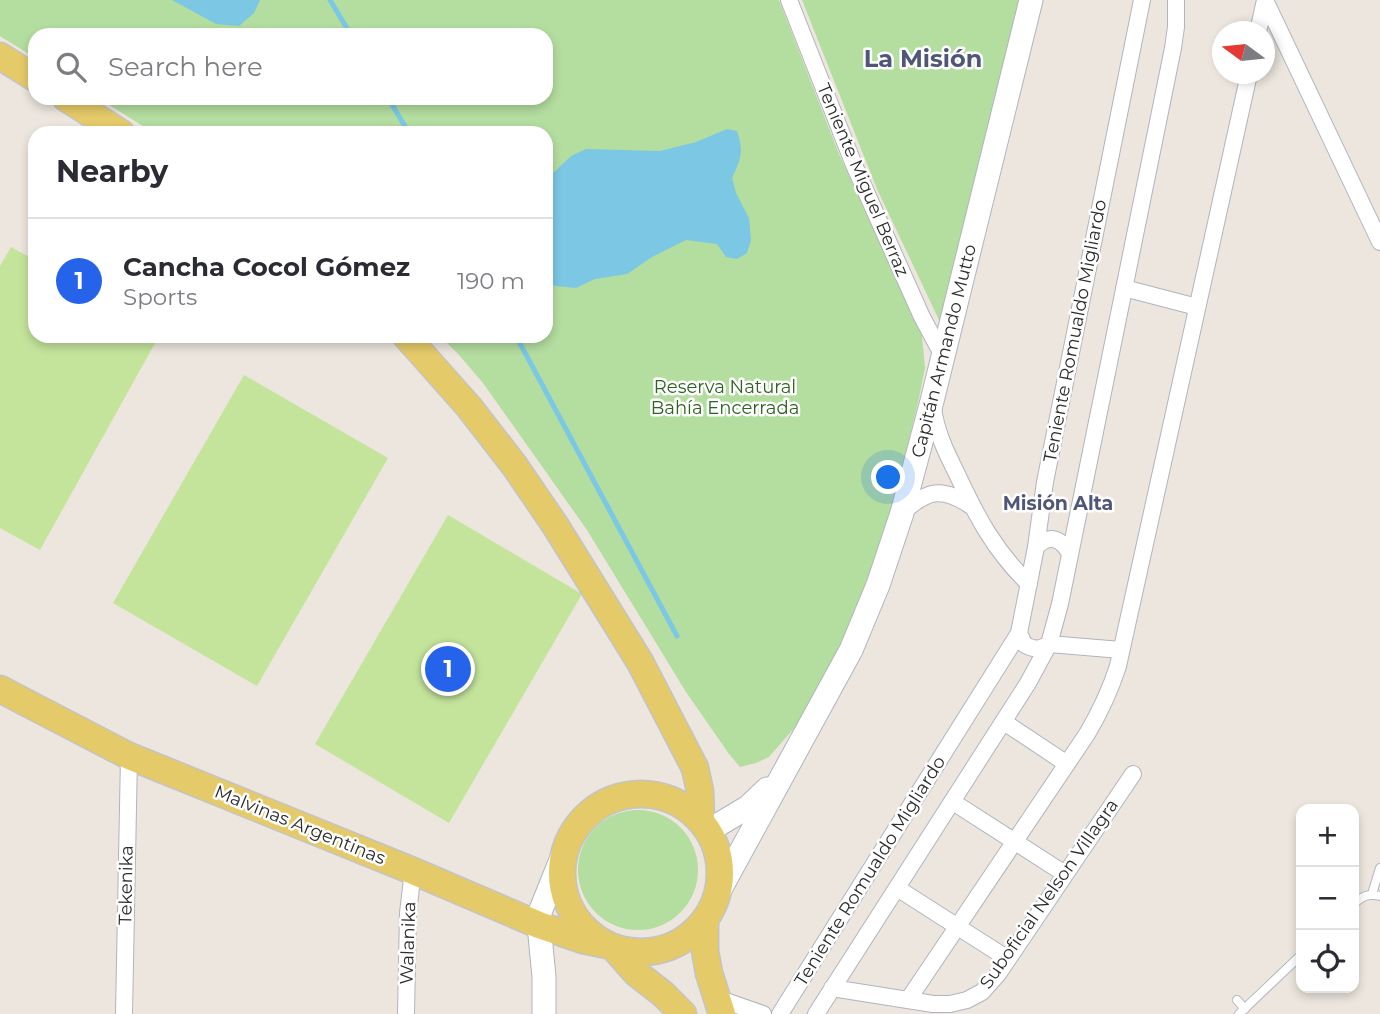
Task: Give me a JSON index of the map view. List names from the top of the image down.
{
  "streets": {
    "main road": ["Malvinas Argentinas"],
    "street": [
      "Teniente Miguel Berraz",
      "Teniente Romualdo Migliardo",
      "Capitán Armando Mutto",
      "Tekenika",
      "Suboficial Nelson Villagra",
      "Walanika"
    ]
  },
  "crossings": [
    ["Teniente Miguel Berraz", "Capitán Armando Mutto"],
    ["Teniente Romualdo Migliardo", "Suboficial Nelson Villagra"],
    ["Capitán Armando Mutto", "Malvinas Argentinas"],
    ["Malvinas Argentinas", "Tekenika"],
    ["Malvinas Argentinas", "Walanika"]
  ],
  "districts": ["La Misión", "Misión Alta"],
  "parks": ["Reserva Natural Bahía Encerrada"],
  "north": "left",
  "page": {
    "search": "Search here",
    "heading": "Nearby",
    "list": [
      {
        "mark": "1",
        "name": "Cancha Cocol Gómez",
        "note": "Sports",
        "value": "190 m"
      }
    ],
    "pins": "1",
    "map_buttons": ["+", "−"]
  }
}
